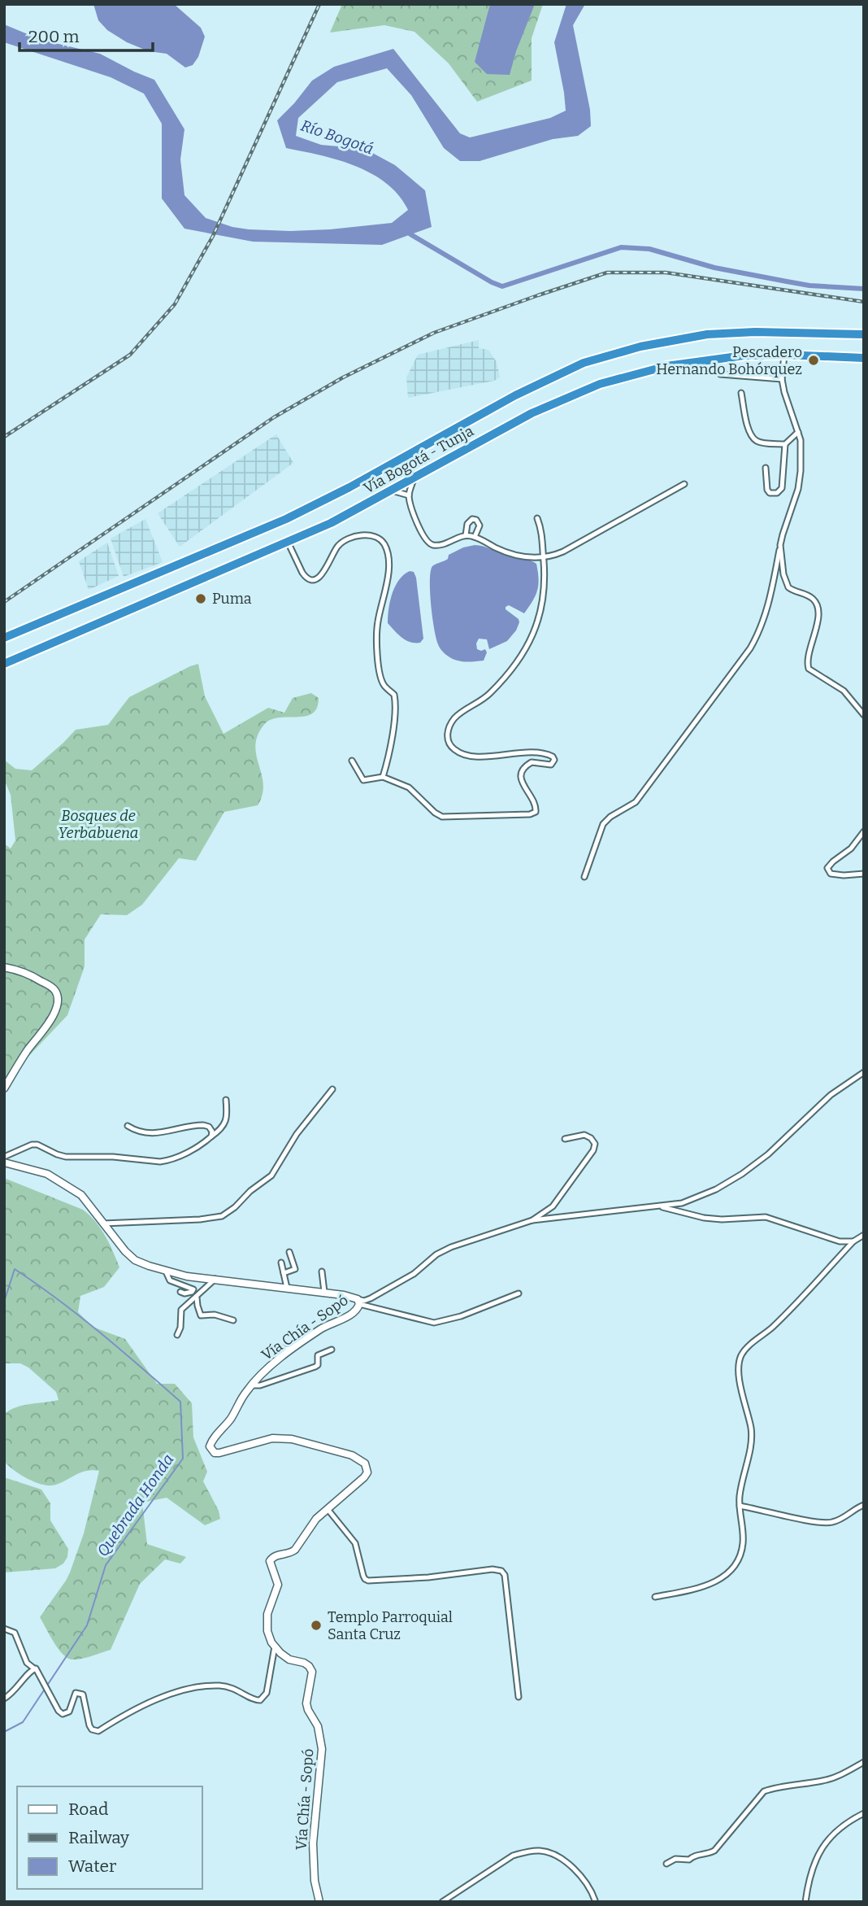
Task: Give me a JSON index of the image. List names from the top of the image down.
{
  "streets": {
    "highway": ["Vía Bogotá - Tunja"],
    "street": ["Vía Chía - Sopó"]
  },
  "water": ["Río Bogotá", "Quebrada Honda"],
  "parks": ["Bosques de Yerbabuena"],
  "places": ["Pescadero Hernando Bohórquez", "Puma", "Templo Parroquial Santa Cruz"],
  "legend": ["Road", "Railway", "Water"],
  "scale_bar": "200 m"
}
